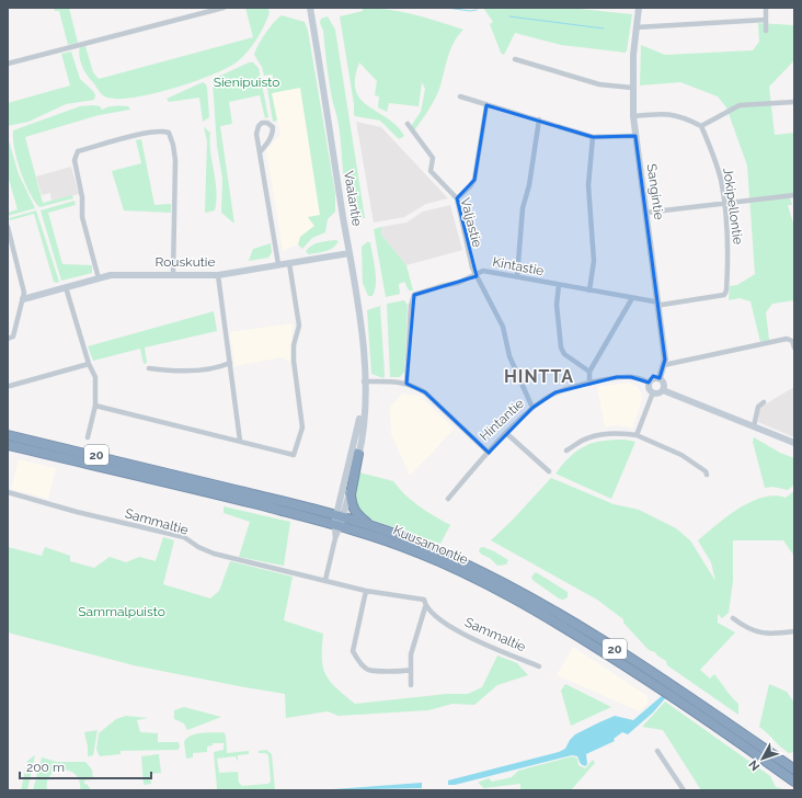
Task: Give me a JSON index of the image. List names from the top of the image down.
{
  "streets": {
    "highway": ["20", "Kuusamontie"],
    "street": [
      "Sangintie",
      "Vaalantie",
      "Jokipellontie",
      "Valjastie",
      "Rouskutie",
      "Kintastie",
      "Hintantie",
      "Sammaltie"
    ]
  },
  "crossings": [
    ["Sangintie", "Jokipellontie"],
    ["Sangintie", "Kintastie"],
    ["Sangintie", "Hintantie"],
    ["Vaalantie", "Rouskutie"],
    ["Vaalantie", "Hintantie"],
    ["Vaalantie", "Kuusamontie"],
    ["Jokipellontie", "Kintastie"],
    ["Valjastie", "Kintastie"],
    ["Valjastie", "Hintantie"],
    ["Kintastie", "Hintantie"]
  ],
  "districts": ["HINTTA"],
  "parks": ["Sienipuisto", "Sammalpuisto"],
  "scale_bar": "200 m",
  "north": "bottom left"
}
